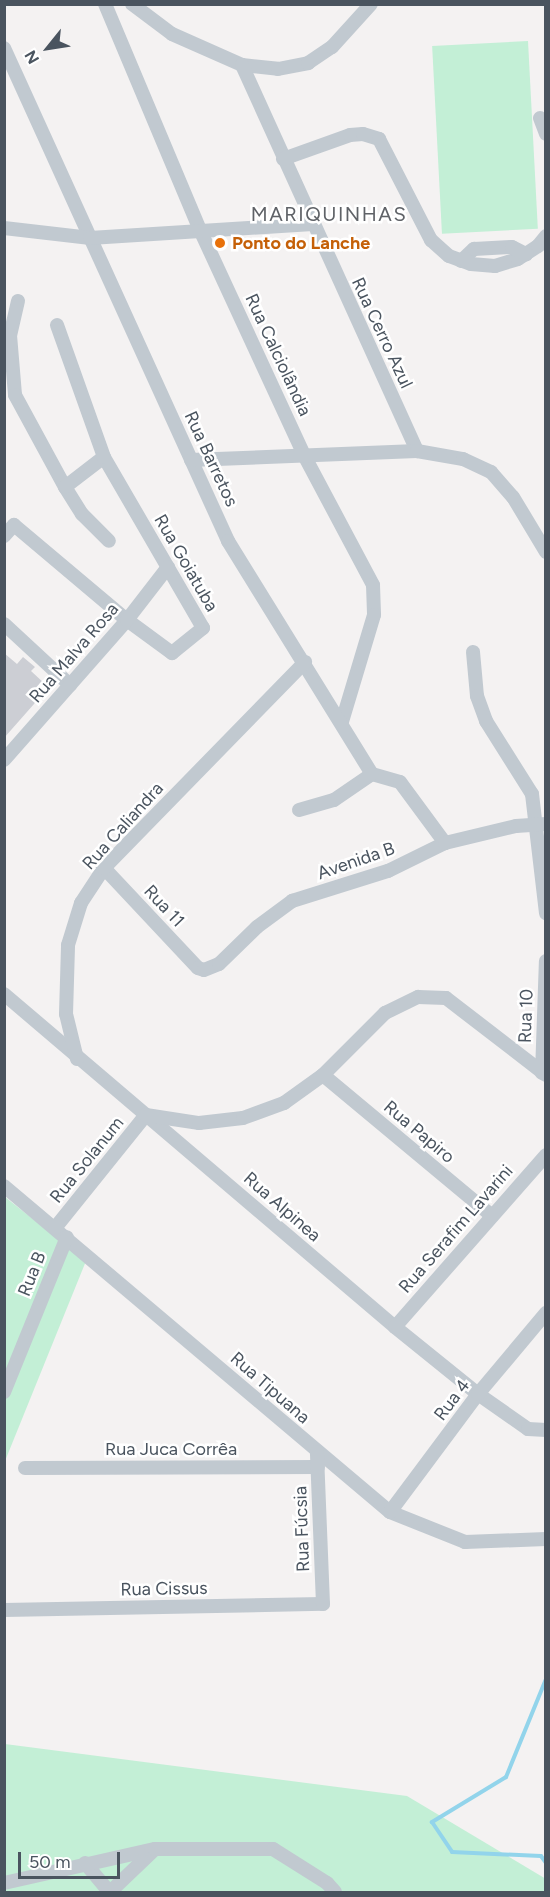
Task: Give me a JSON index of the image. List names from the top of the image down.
{
  "streets": {
    "street": [
      "Rua Cerro Azul",
      "Rua Calciolândia",
      "Rua Barretos",
      "Rua Goiatuba",
      "Rua Malva Rosa",
      "Rua Caliandra",
      "Avenida B",
      "Rua 11",
      "Rua 10",
      "Rua Papiro",
      "Rua Solanum",
      "Rua Alpinea",
      "Rua Serafim Lavarini",
      "Rua B",
      "Rua Tipuana",
      "Rua 4",
      "Rua Juca Corrêa",
      "Rua Fúcsia",
      "Rua Cissus"
    ]
  },
  "crossings": [
    ["Rua Calciolândia", "Rua Barretos"],
    ["Rua Barretos", "Rua Caliandra"],
    ["Rua Goiatuba", "Rua Malva Rosa"],
    ["Rua Caliandra", "Rua 11"],
    ["Rua Caliandra", "Rua Alpinea"],
    ["Avenida B", "Rua 11"],
    ["Rua Papiro", "Rua Serafim Lavarini"],
    ["Rua Solanum", "Rua Alpinea"],
    ["Rua Solanum", "Rua Tipuana"],
    ["Rua Alpinea", "Rua Serafim Lavarini"],
    ["Rua Alpinea", "Rua 4"],
    ["Rua B", "Rua Tipuana"],
    ["Rua Tipuana", "Rua 4"],
    ["Rua Tipuana", "Rua Fúcsia"],
    ["Rua Juca Corrêa", "Rua Fúcsia"],
    ["Rua Fúcsia", "Rua Cissus"]
  ],
  "districts": ["MARIQUINHAS"],
  "places": ["Ponto do Lanche"],
  "scale_bar": "50 m",
  "north": "bottom left"
}
